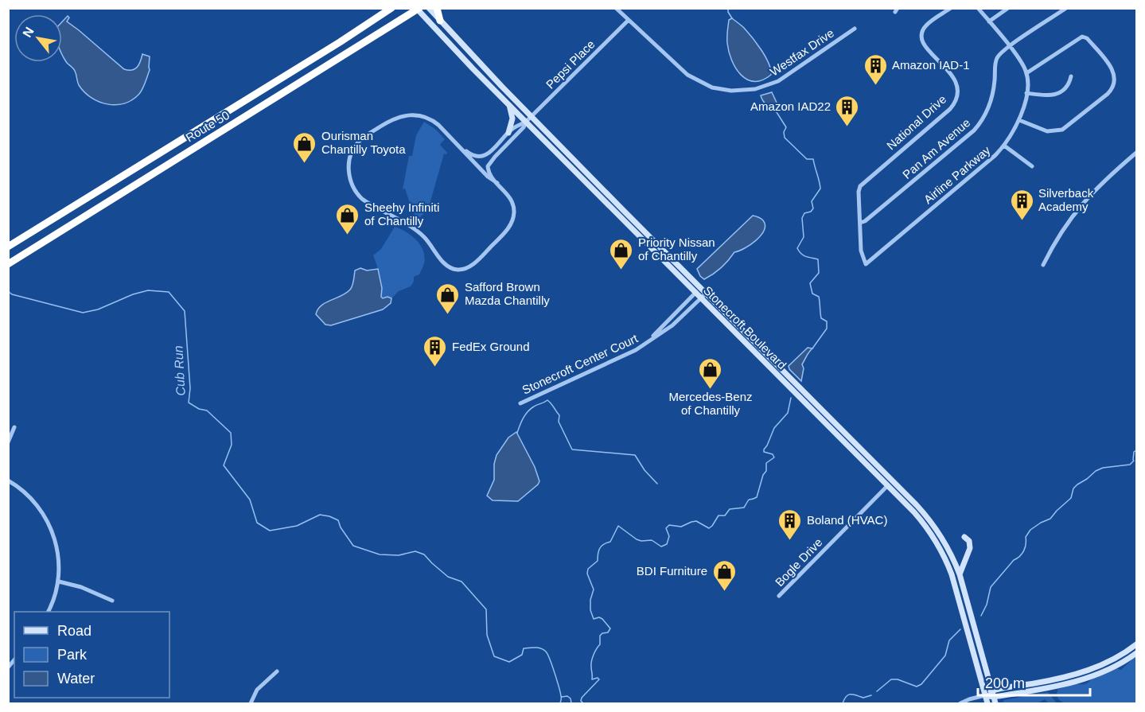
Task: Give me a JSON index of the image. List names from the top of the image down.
{
  "streets": {
    "highway": ["Route 50"],
    "main road": ["Stonecroft Boulevard"],
    "street": [
      "Westfax Drive",
      "Pepsi Place",
      "National Drive",
      "Pan Am Avenue",
      "Airline Parkway",
      "Stonecroft Center Court",
      "Bogle Drive"
    ]
  },
  "crossings": [
    ["Westfax Drive", "Pepsi Place"],
    ["Pepsi Place", "Stonecroft Boulevard"],
    ["National Drive", "Pan Am Avenue"],
    ["National Drive", "Airline Parkway"],
    ["Route 50", "Stonecroft Boulevard"],
    ["Stonecroft Boulevard", "Stonecroft Center Court"],
    ["Stonecroft Boulevard", "Bogle Drive"]
  ],
  "water": ["Cub Run"],
  "places": {
    "building": [
      "Amazon IAD-1",
      "Amazon IAD22",
      "Silverback Academy",
      "FedEx Ground",
      "Boland (HVAC)"
    ],
    "shop": [
      "Ourisman Chantilly Toyota",
      "Sheehy Infiniti of Chantilly",
      "Priority Nissan of Chantilly",
      "Safford Brown Mazda Chantilly",
      "Mercedes-Benz of Chantilly",
      "BDI Furniture"
    ]
  },
  "legend": ["Road", "Park", "Water"],
  "scale_bar": "200 m",
  "north": "top left"
}
